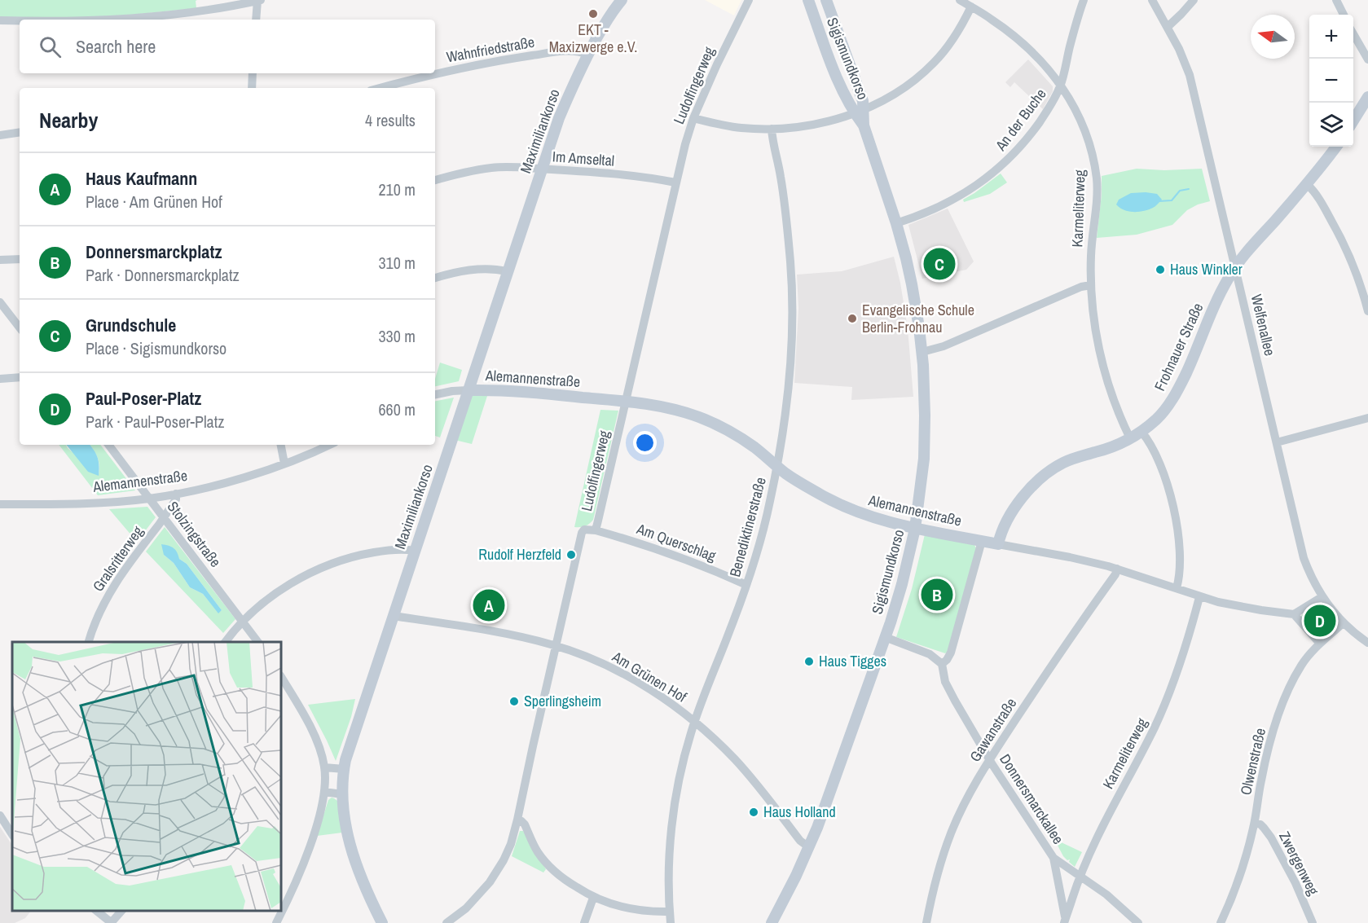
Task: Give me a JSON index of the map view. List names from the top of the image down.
{
  "streets": {
    "street": [
      "Wahnfriedstraße",
      "Sigismundkorso",
      "Ludolfingerweg",
      "An der Buche",
      "Maximiliankorso",
      "Im Amseltal",
      "Karmeliterweg",
      "Welfenallee",
      "Frohnauer Straße",
      "Alemannenstraße",
      "Benediktinerstraße",
      "Stolzingstraße",
      "Am Querschlag",
      "Gralsritterweg",
      "Am Grünen Hof",
      "Gawanstraße",
      "Olwenstraße",
      "Donnersmarckallee",
      "Zwergenweg"
    ]
  },
  "crossings": [
    ["Wahnfriedstraße", "Maximiliankorso"],
    ["Sigismundkorso", "An der Buche"],
    ["Sigismundkorso", "Alemannenstraße"],
    ["Sigismundkorso", "Am Grünen Hof"],
    ["Ludolfingerweg", "Im Amseltal"],
    ["Ludolfingerweg", "Alemannenstraße"],
    ["Ludolfingerweg", "Am Querschlag"],
    ["Ludolfingerweg", "Am Grünen Hof"],
    ["An der Buche", "Karmeliterweg"],
    ["Maximiliankorso", "Im Amseltal"],
    ["Maximiliankorso", "Alemannenstraße"],
    ["Maximiliankorso", "Am Grünen Hof"],
    ["Karmeliterweg", "Frohnauer Straße"],
    ["Karmeliterweg", "Alemannenstraße"],
    ["Karmeliterweg", "Donnersmarckallee"],
    ["Welfenallee", "Frohnauer Straße"],
    ["Welfenallee", "Olwenstraße"],
    ["Frohnauer Straße", "Alemannenstraße"],
    ["Alemannenstraße", "Benediktinerstraße"],
    ["Alemannenstraße", "Stolzingstraße"],
    ["Alemannenstraße", "Gralsritterweg"],
    ["Alemannenstraße", "Gawanstraße"],
    ["Benediktinerstraße", "Am Querschlag"],
    ["Benediktinerstraße", "Am Grünen Hof"],
    ["Stolzingstraße", "Gralsritterweg"],
    ["Gawanstraße", "Donnersmarckallee"],
    ["Olwenstraße", "Zwergenweg"]
  ],
  "places": [
    "EKT - Maxizwerge e.V.",
    "Haus Winkler",
    "Evangelische Schule Berlin-Frohnau",
    "Rudolf Herzfeld",
    "Haus Tigges",
    "Sperlingsheim",
    "Haus Holland"
  ],
  "north": "left",
  "page": {
    "map_buttons": ["+", "−"],
    "search": "Search here",
    "heading": ["Nearby", "4 results"],
    "list": [
      {
        "mark": "A",
        "name": "Haus Kaufmann",
        "note": "Place · Am Grünen Hof",
        "value": "210 m"
      },
      {
        "mark": "B",
        "name": "Donnersmarckplatz",
        "note": "Park · Donnersmarckplatz",
        "value": "310 m"
      },
      {
        "mark": "C",
        "name": "Grundschule",
        "note": "Place · Sigismundkorso",
        "value": "330 m"
      },
      {
        "mark": "D",
        "name": "Paul-Poser-Platz",
        "note": "Park · Paul-Poser-Platz",
        "value": "660 m"
      }
    ],
    "pins": [
      "C",
      "B",
      "A",
      "D"
    ]
  }
}
